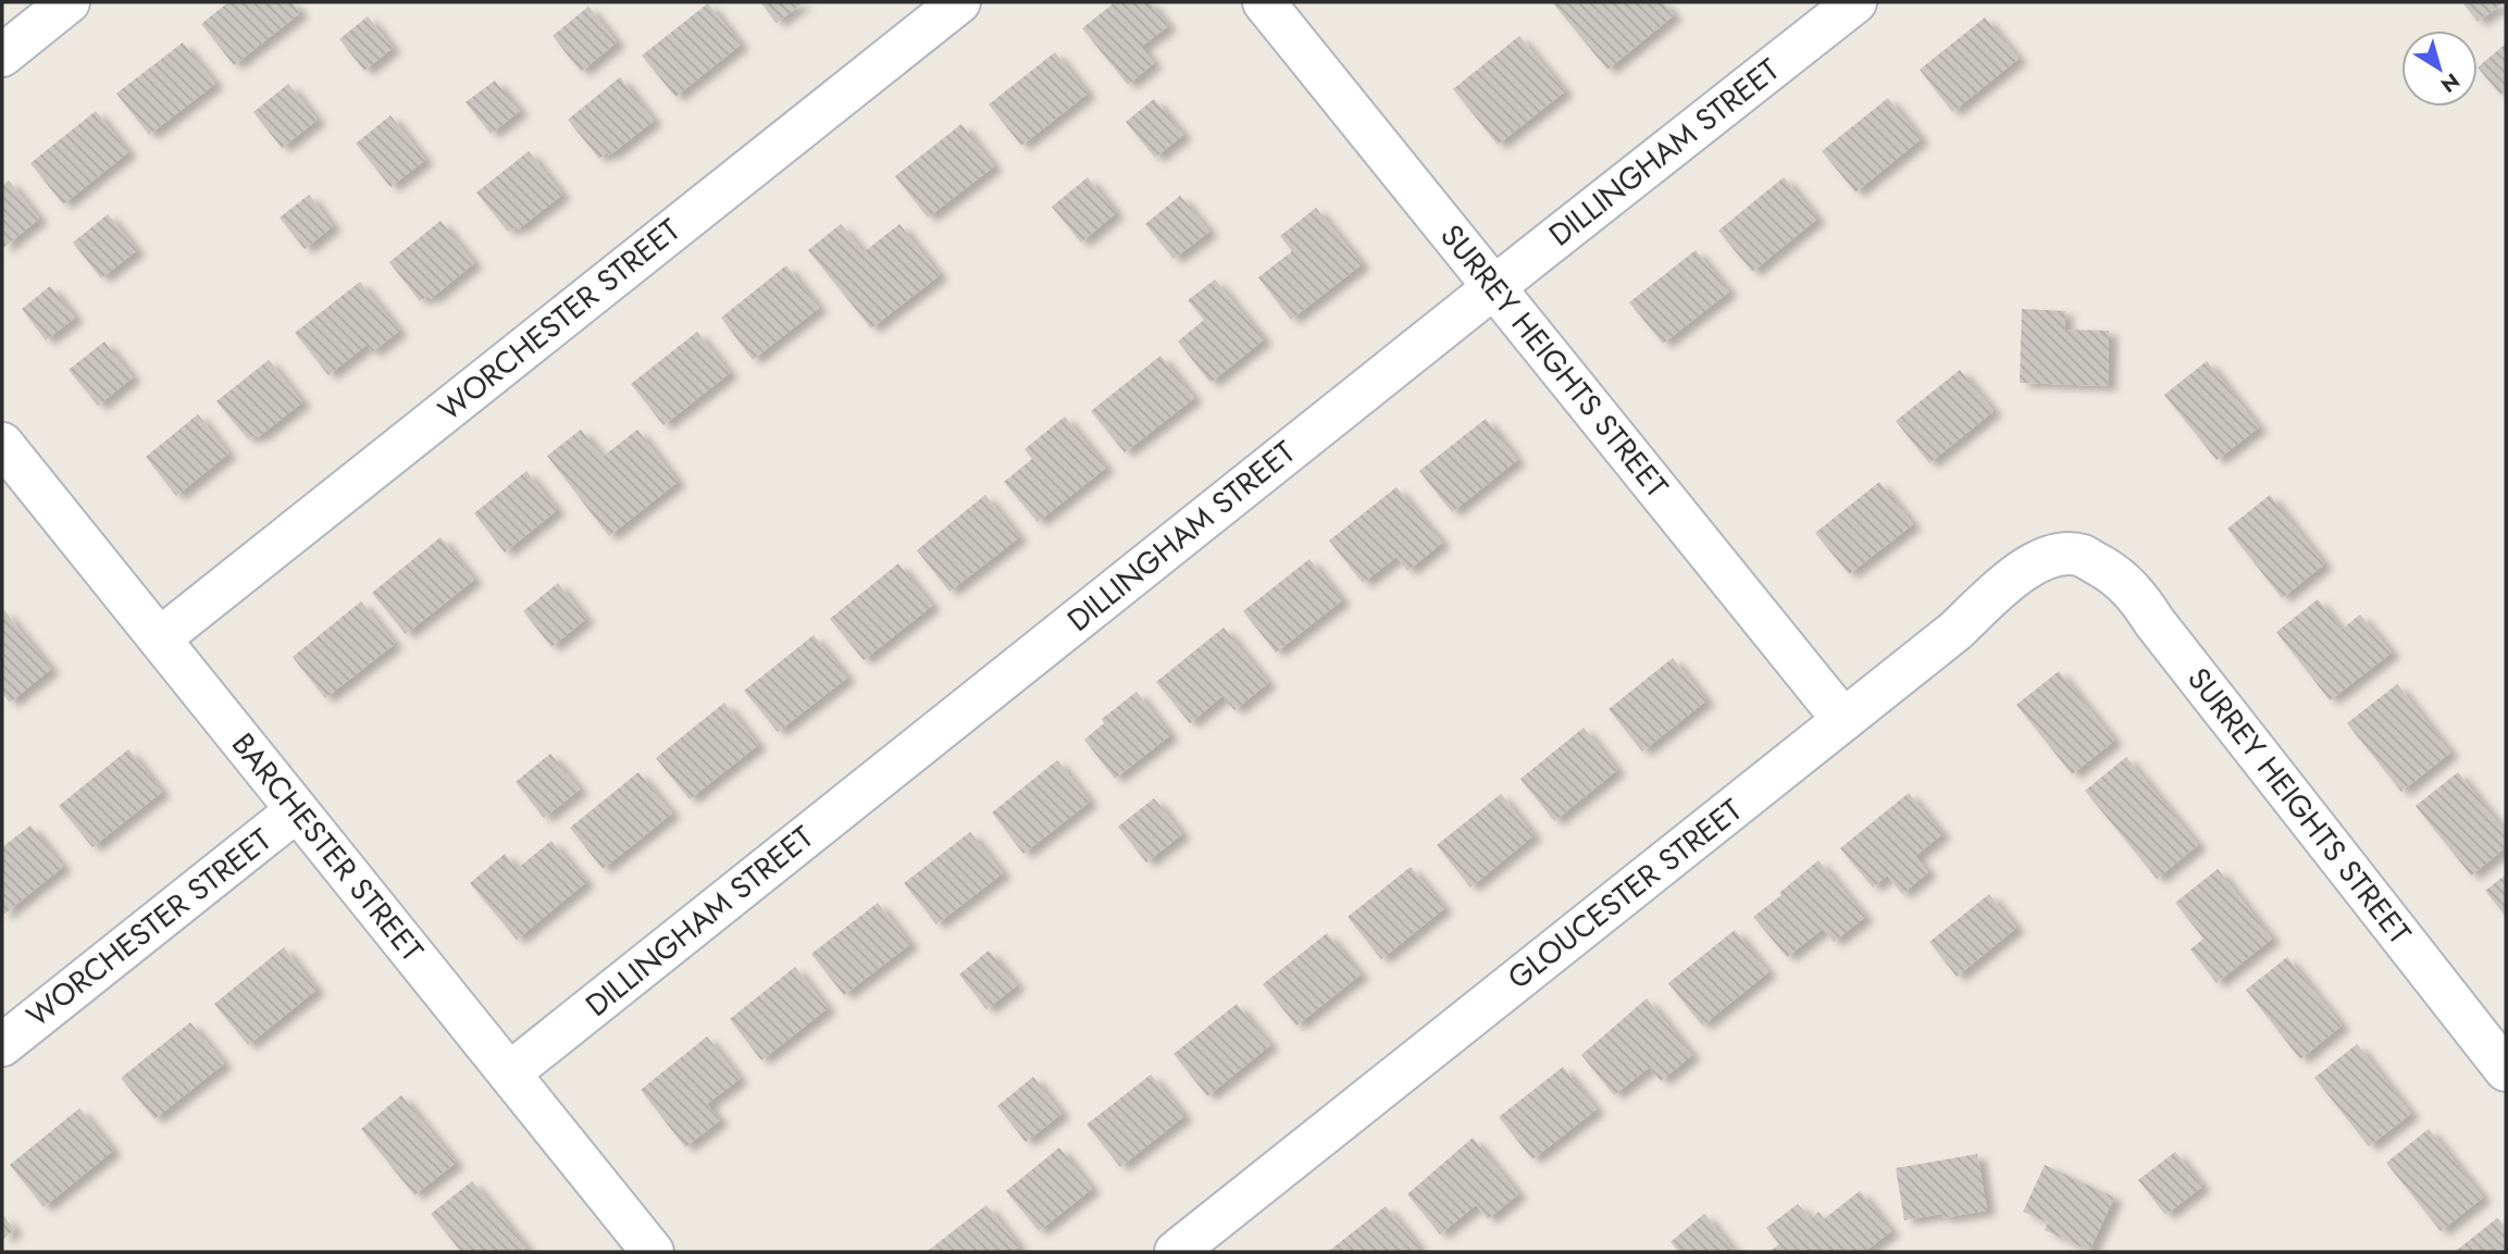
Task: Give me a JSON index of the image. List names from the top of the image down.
{
  "streets": {
    "street": [
      "DILLINGHAM STREET",
      "WORCHESTER STREET",
      "SURREY HEIGHTS STREET",
      "BARCHESTER STREET",
      "GLOUCESTER STREET"
    ]
  },
  "crossings": [
    ["DILLINGHAM STREET", "SURREY HEIGHTS STREET"],
    ["DILLINGHAM STREET", "BARCHESTER STREET"],
    ["WORCHESTER STREET", "BARCHESTER STREET"],
    ["SURREY HEIGHTS STREET", "GLOUCESTER STREET"]
  ],
  "north": "bottom right"
}
